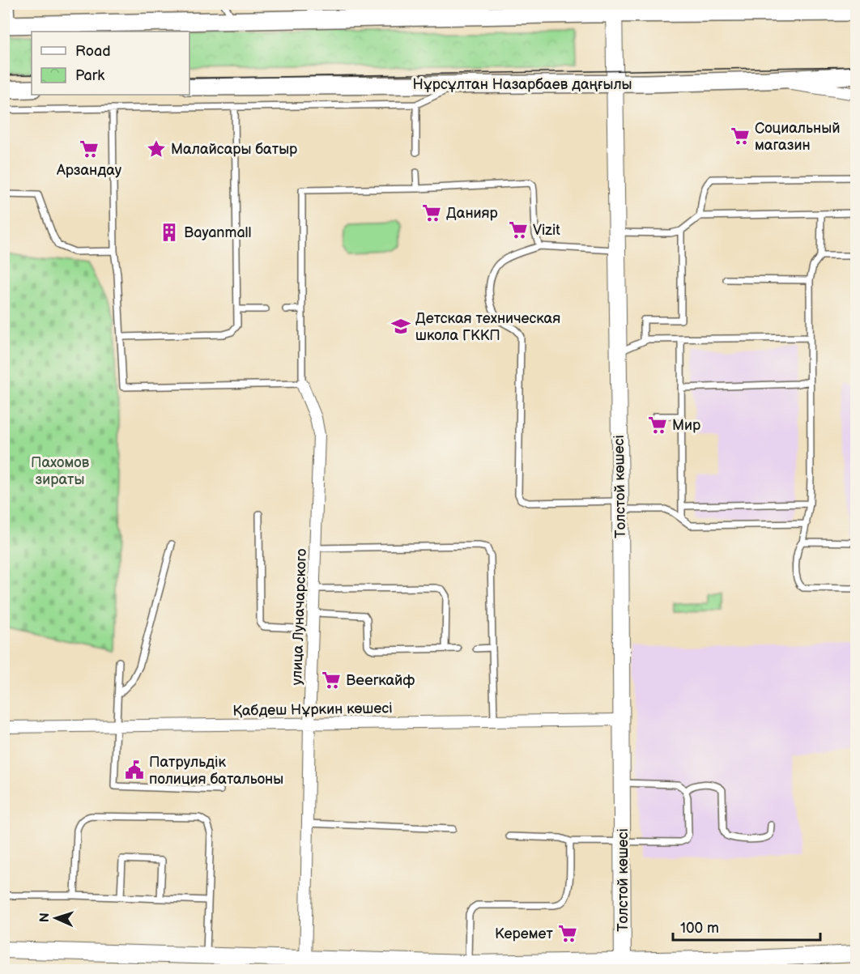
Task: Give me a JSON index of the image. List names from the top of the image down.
{
  "streets": {
    "main road": ["Нұрсұлтан Назарбаев даңғылы", "Толстой көшесі"],
    "street": ["улица Луначарского", "Қабдеш Нұркин көшесі"]
  },
  "crossings": [
    ["Нұрсұлтан Назарбаев даңғылы", "Толстой көшесі"],
    ["Толстой көшесі", "Қабдеш Нұркин көшесі"],
    ["улица Луначарского", "Қабдеш Нұркин көшесі"]
  ],
  "parks": ["Пахомов зираты"],
  "places": {
    "supermarket": [
      "Социальный магазин",
      "Арзандау",
      "Данияр",
      "Vizit",
      "Мир",
      "Beerкайф",
      "Керемет"
    ],
    "place": ["Малайсары батыр"],
    "building": ["Bayanmall"],
    "school or university": ["Детская техническая школа ГККП"],
    "public building": ["Патрульдік полиция батальоны"]
  },
  "legend": ["Road", "Park"],
  "scale_bar": "100 m",
  "north": "left"
}
